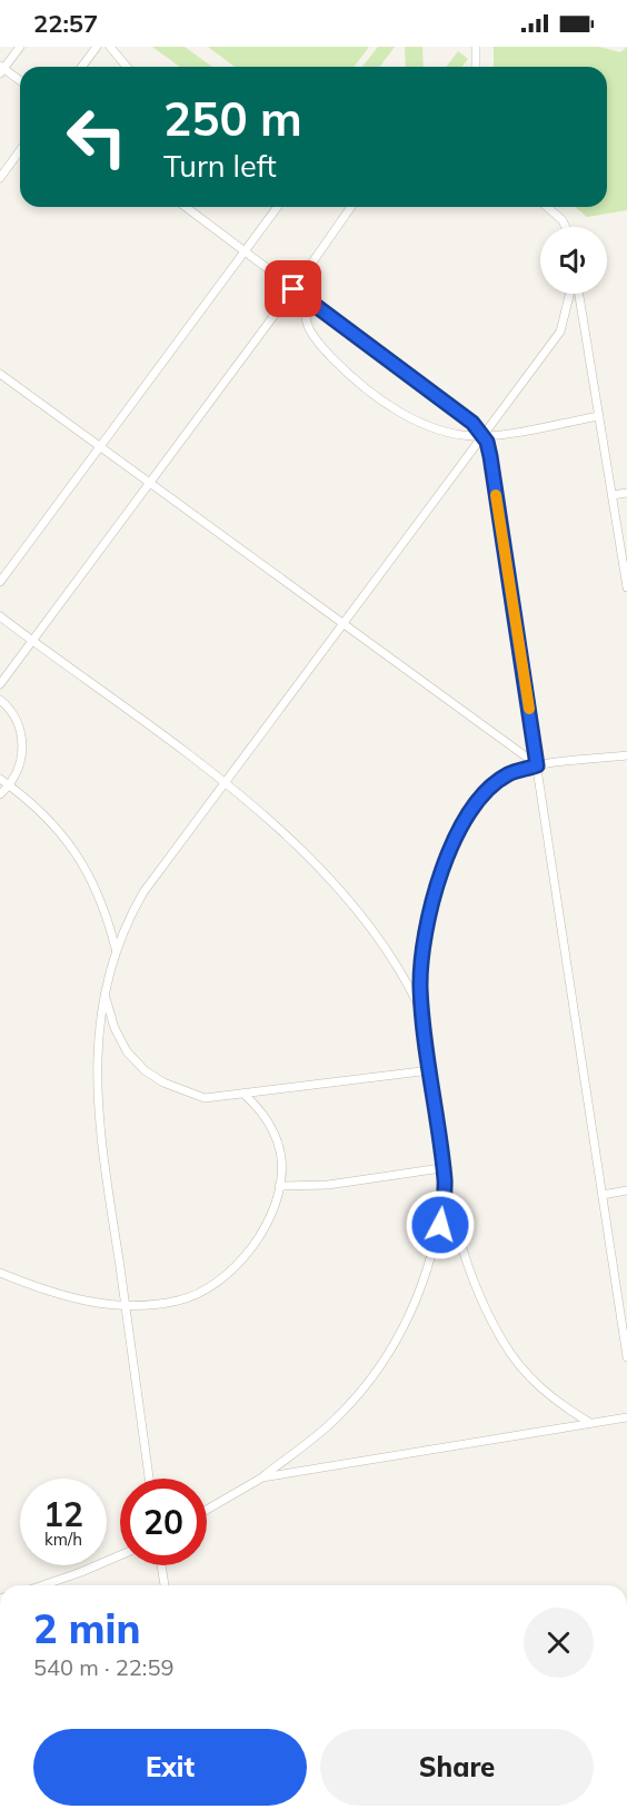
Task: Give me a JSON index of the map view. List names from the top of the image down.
{
  "page": {
    "status": "22:57",
    "turn": ["250 m", "Turn left"],
    "speed": "12 km/h",
    "limit": "20",
    "heading": ["2 min", "540 m · 22:59"],
    "buttons": ["Exit", "Share"]
  }
}
